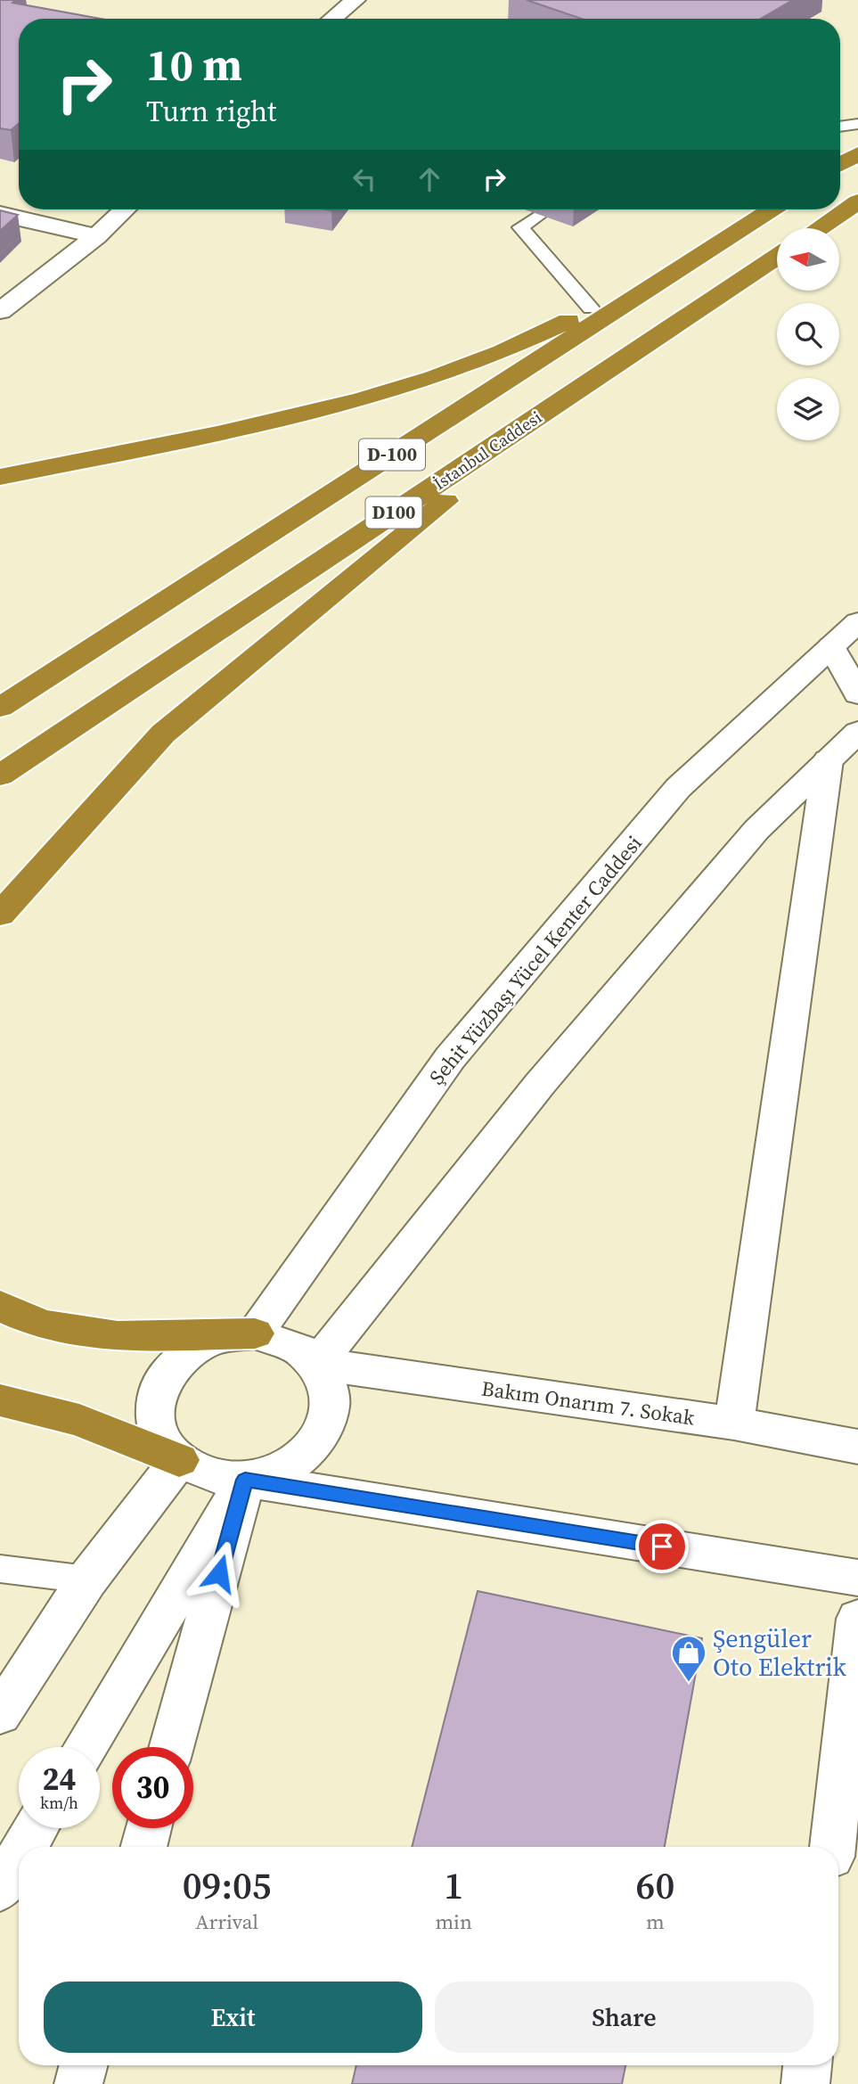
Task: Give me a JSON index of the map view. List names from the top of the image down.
{
  "streets": {
    "highway": ["İstanbul Caddesi", "D-100", "D100"],
    "street": ["Şehit Yüzbaşı Yücel Kenter Caddesi", "Bakım Onarım 7. Sokak"]
  },
  "crossings": [
    ["Şehit Yüzbaşı Yücel Kenter Caddesi", "Bakım Onarım 7. Sokak"]
  ],
  "places": {
    "shop": ["Şengüler Oto Elektrik"]
  },
  "north": "left",
  "page": {
    "turn": ["10 m", "Turn right"],
    "speed": "24 km/h",
    "limit": "30",
    "eta": [
      "09:05",
      "Arrival",
      "1",
      "min",
      "60",
      "m"
    ],
    "buttons": ["Exit", "Share"]
  }
}
